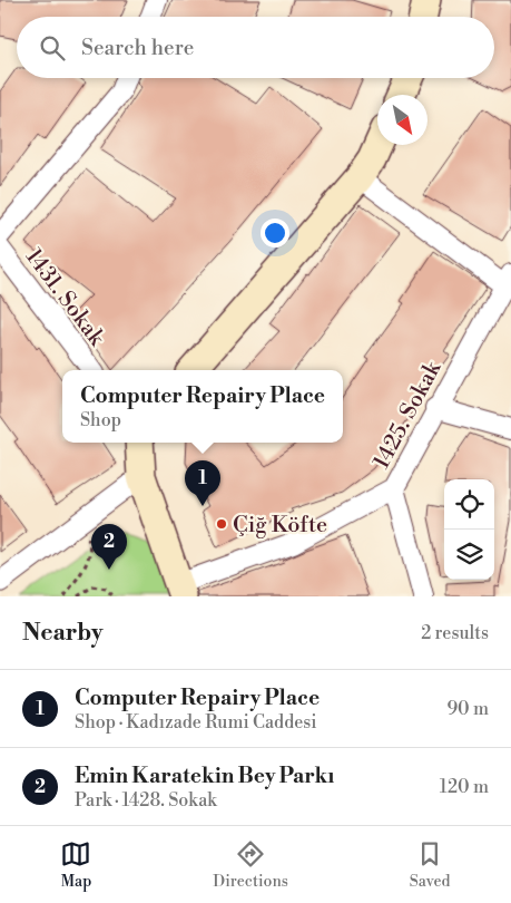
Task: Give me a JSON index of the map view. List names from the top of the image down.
{
  "streets": {
    "street": ["1431. Sokak", "1425. Sokak"]
  },
  "places": ["Çiğ Köfte"],
  "north": "bottom right",
  "page": {
    "search": "Search here",
    "popup": ["Computer Repairy Place", "Shop"],
    "pins": ["1", "2"],
    "heading": ["Nearby", "2 results"],
    "list": [
      {
        "mark": "1",
        "name": "Computer Repairy Place",
        "note": "Shop · Kadızade Rumi Caddesi",
        "value": "90 m"
      },
      {
        "mark": "2",
        "name": "Emin Karatekin Bey Parkı",
        "note": "Park · 1428. Sokak",
        "value": "120 m"
      }
    ],
    "nav": ["Map", "Directions", "Saved"]
  }
}
